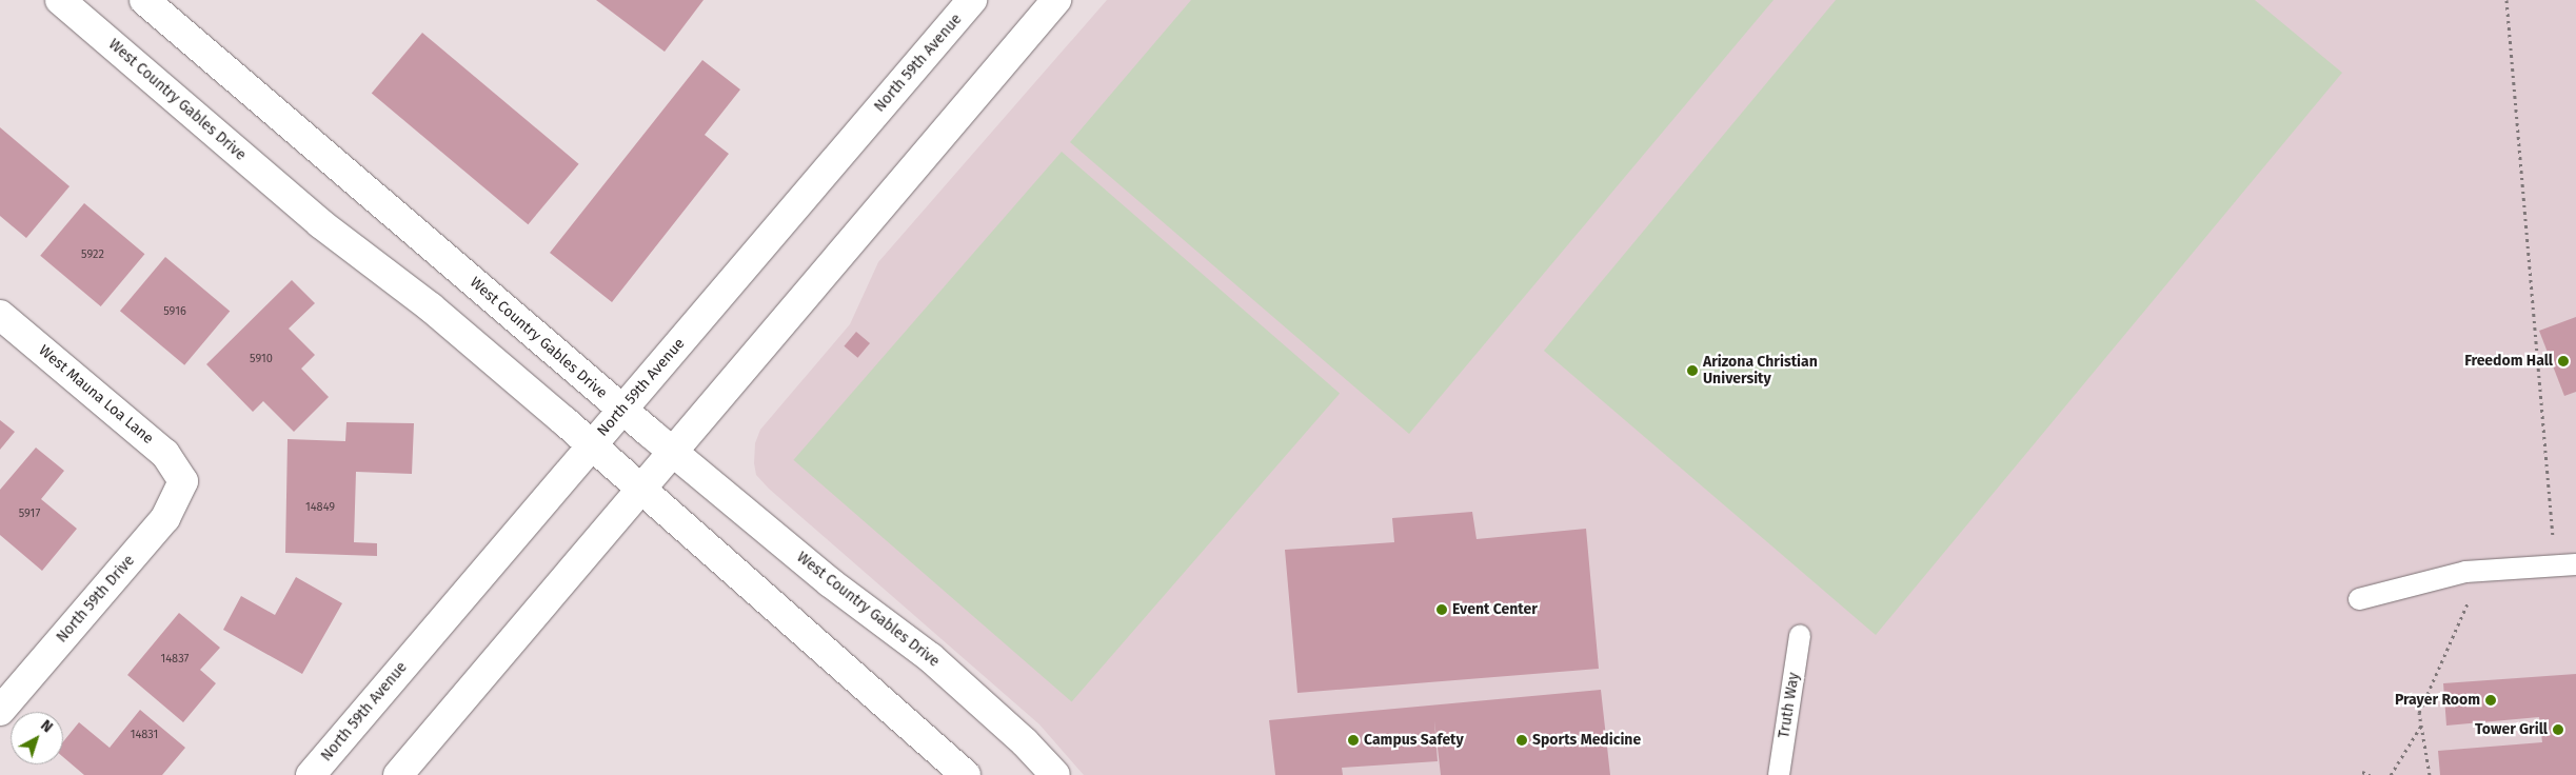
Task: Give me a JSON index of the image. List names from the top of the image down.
{
  "streets": {
    "street": [
      "North 59th Avenue",
      "West Country Gables Drive",
      "West Mauna Loa Lane",
      "North 59th Drive"
    ],
    "lane": ["Truth Way"]
  },
  "crossings": [
    ["North 59th Avenue", "West Country Gables Drive"],
    ["West Mauna Loa Lane", "North 59th Drive"]
  ],
  "places": [
    "Freedom Hall",
    "Arizona Christian University",
    "Event Center",
    "Prayer Room",
    "Tower Grill",
    "Campus Safety",
    "Sports Medicine"
  ],
  "house_numbers": [
    "5922",
    "5916",
    "5910",
    "14849",
    "5917",
    "14837",
    "14831"
  ],
  "north": "top right"
}
